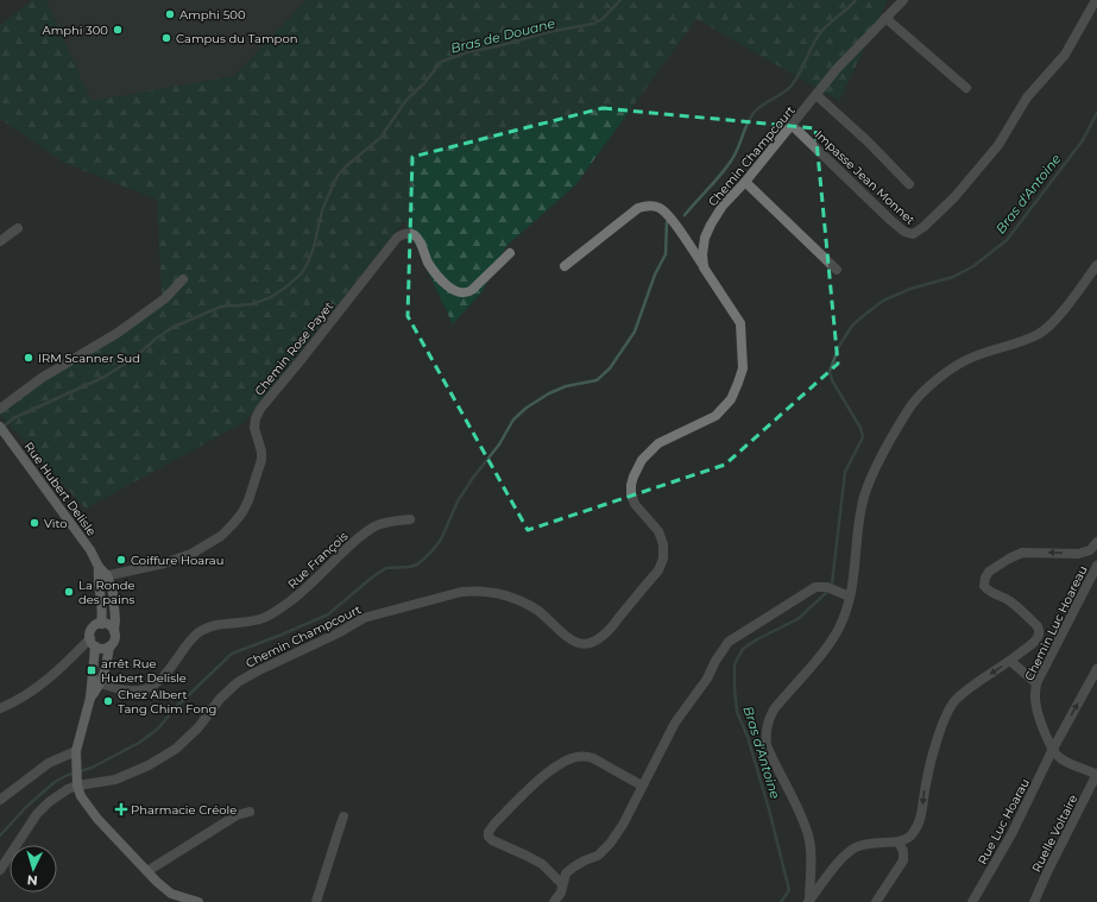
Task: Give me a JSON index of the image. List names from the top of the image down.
{
  "streets": {
    "main road": ["Rue Hubert Delisle"],
    "street": [
      "Chemin Champcourt",
      "Impasse Jean Monnet",
      "Chemin Rose Payet",
      "Rue François",
      "Chemin Luc Hoareau",
      "Rue Luc Hoarau",
      "Ruelle Voltaire"
    ]
  },
  "crossings": [
    ["Chemin Champcourt", "Impasse Jean Monnet"],
    ["Chemin Champcourt", "Rue Hubert Delisle"],
    ["Chemin Rose Payet", "Rue Hubert Delisle"],
    ["Rue Hubert Delisle", "Rue François"],
    ["Chemin Luc Hoareau", "Rue Luc Hoarau"],
    ["Chemin Luc Hoareau", "Ruelle Voltaire"]
  ],
  "water": ["Bras de Douane", "Bras d'Antoine"],
  "places": {
    "other": [
      "Amphi 500",
      "Amphi 300",
      "Campus du Tampon",
      "IRM Scanner Sud",
      "Vito",
      "Coiffure Hoarau",
      "La Ronde des pains",
      "Chez Albert Tang Chim Fong"
    ],
    "transit": ["arrêt Rue Hubert Delisle"],
    "health": ["Pharmacie Créole"]
  },
  "north": "bottom"
}
